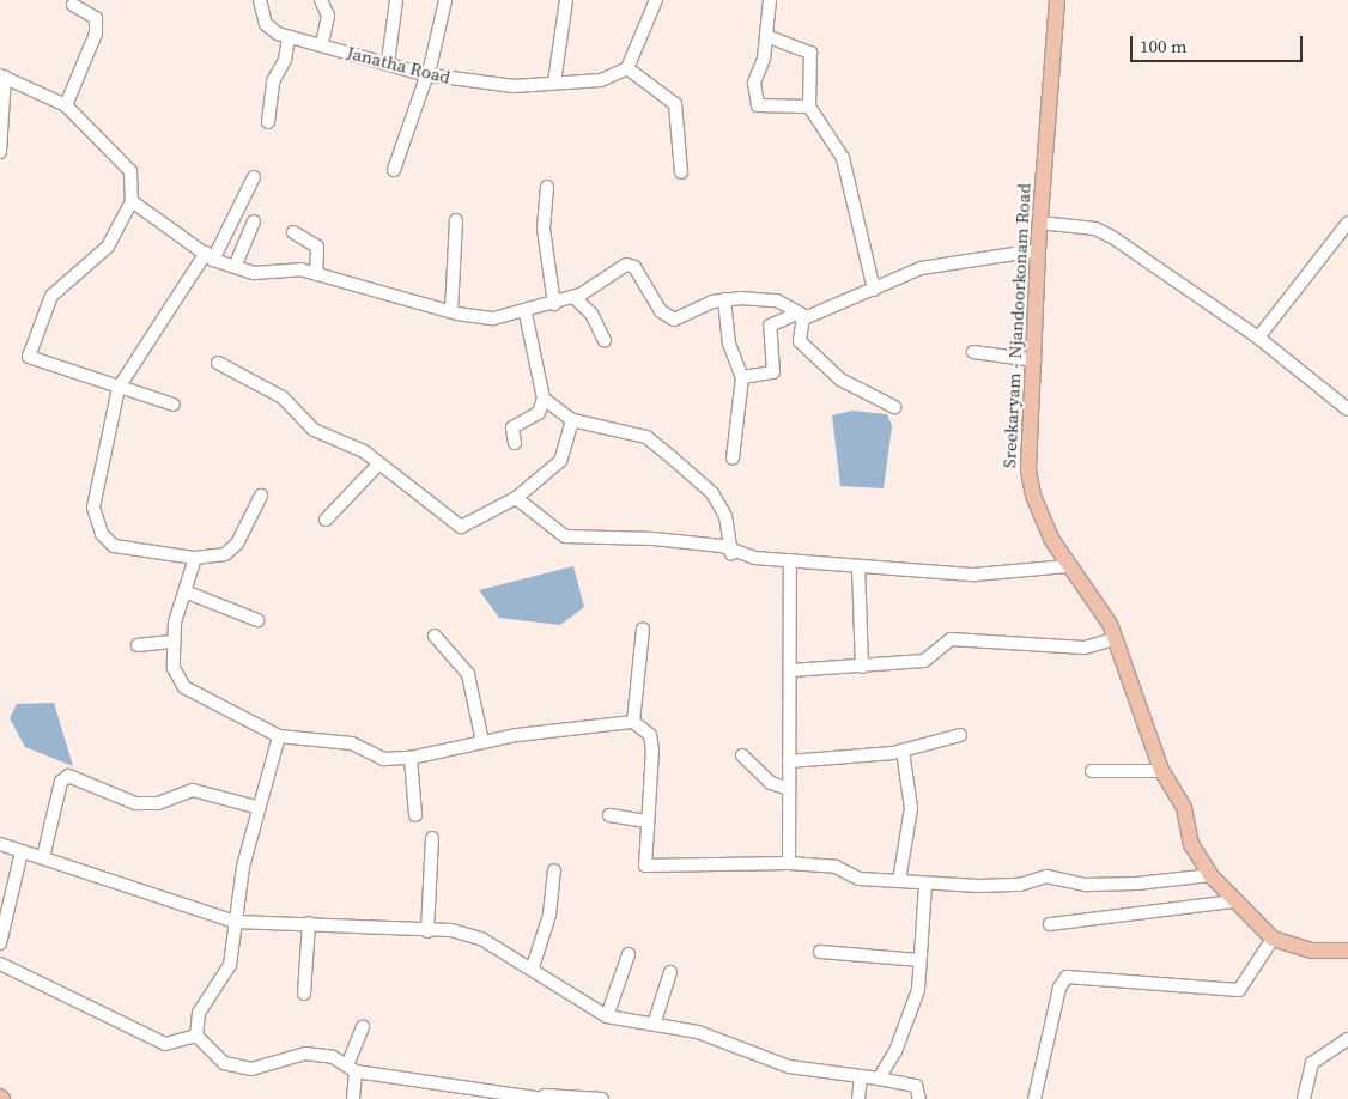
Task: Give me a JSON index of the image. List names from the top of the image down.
{
  "streets": {
    "main road": ["Sreekaryam - Njandoorkonam Road"],
    "street": ["Janatha Road"]
  },
  "scale_bar": "100 m"
}
